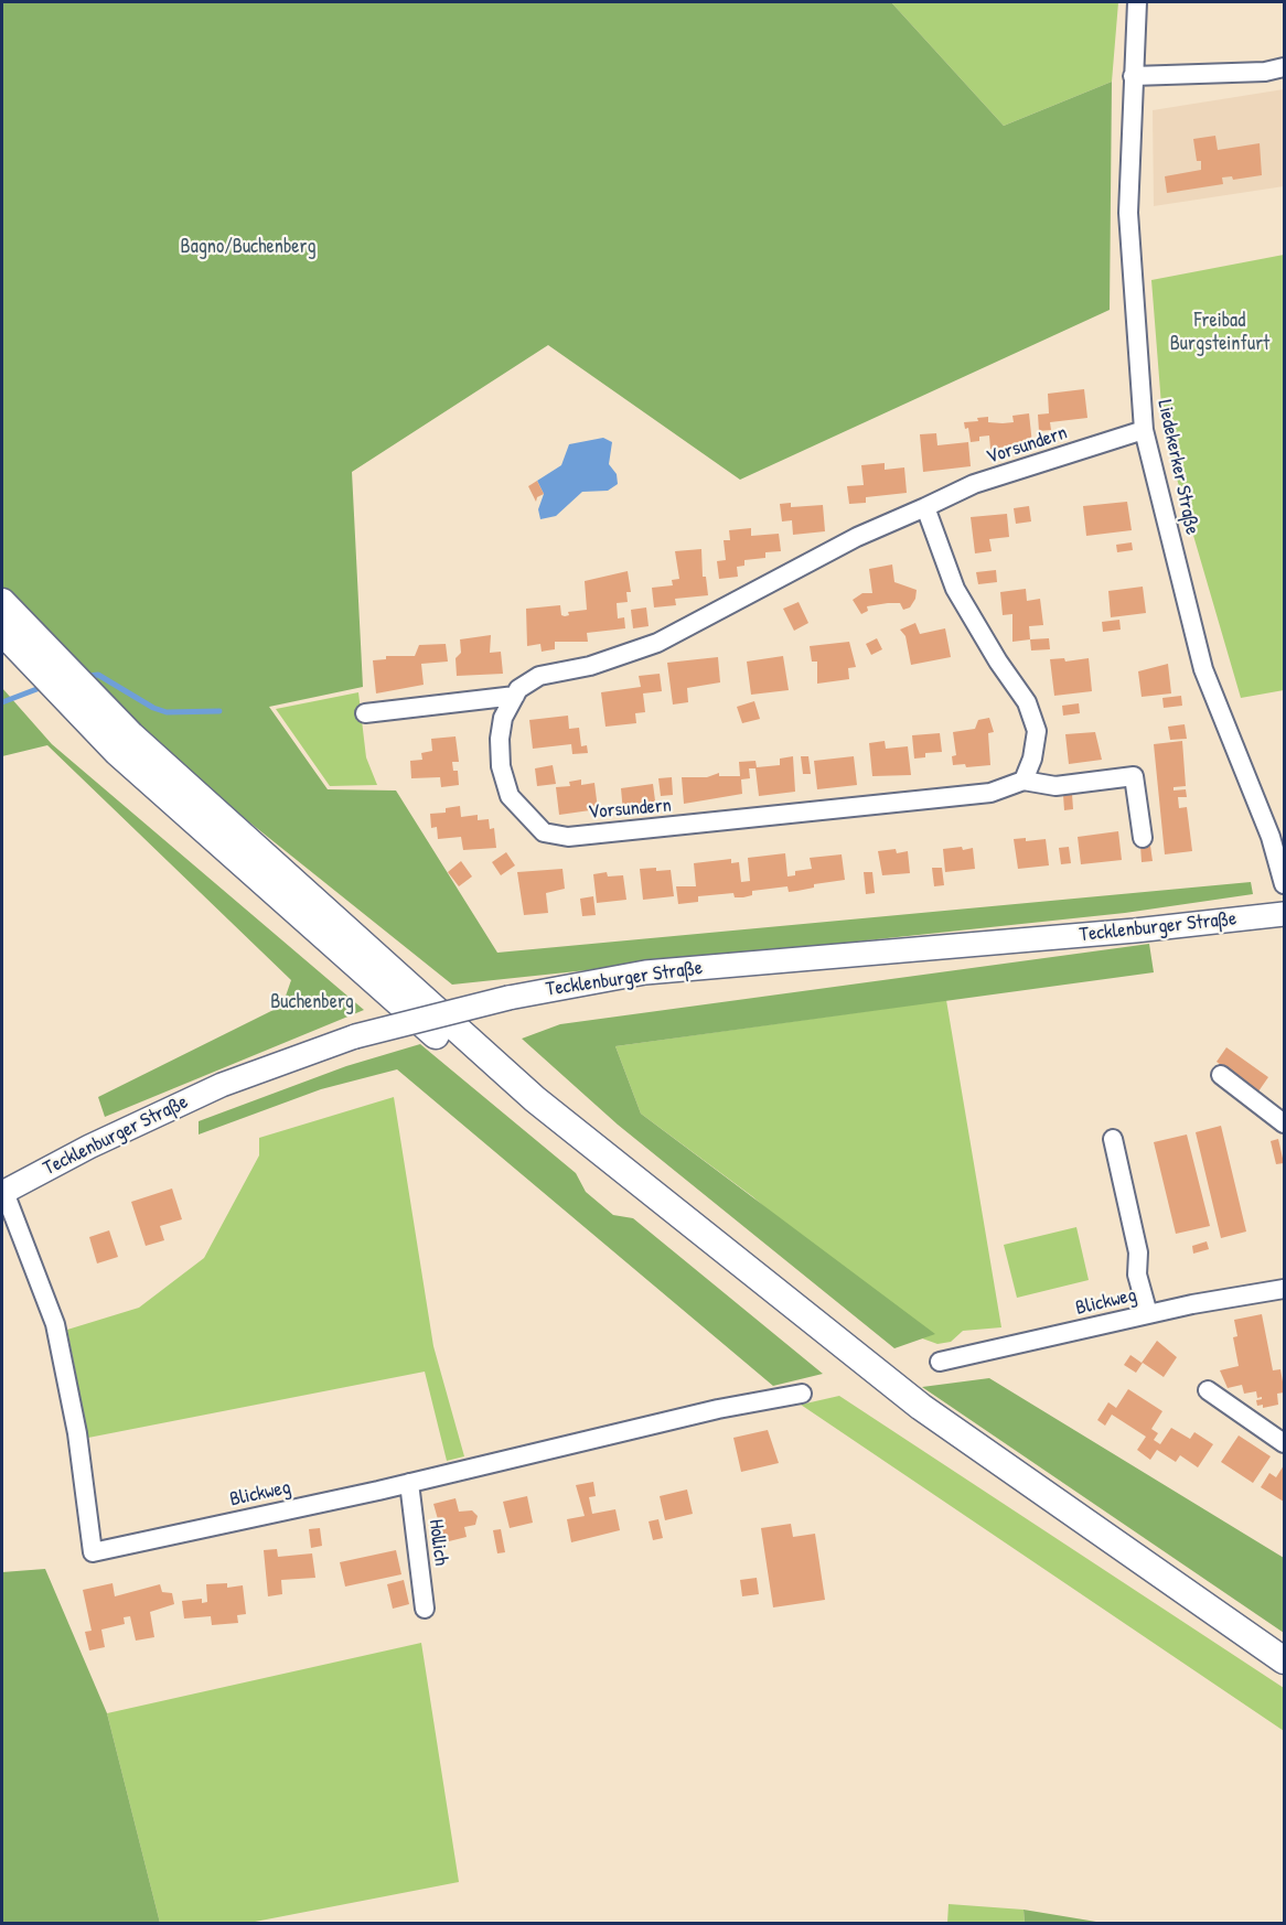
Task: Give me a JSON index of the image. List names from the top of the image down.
{
  "streets": {
    "main road": ["Tecklenburger Straße"],
    "street": [
      "Vorsundern",
      "Liedekerker Straße",
      "Blickweg",
      "Hollich"
    ]
  },
  "crossings": [
    ["Vorsundern", "Liedekerker Straße"],
    ["Tecklenburger Straße", "Blickweg"],
    ["Blickweg", "Hollich"]
  ],
  "parks": ["Bagno/Buchenberg", "Freibad Burgsteinfurt", "Buchenberg"]
}
